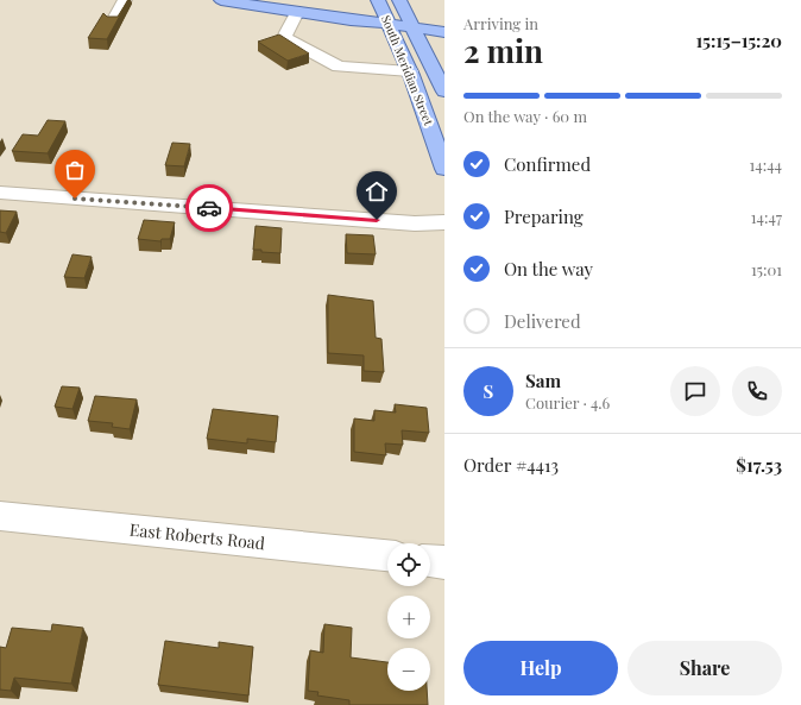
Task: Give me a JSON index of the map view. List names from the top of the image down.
{
  "streets": {
    "main road": ["South Meridian Street"],
    "street": ["East Roberts Road"]
  },
  "page": {
    "heading": ["2 min", "Arriving in", "15:15–15:20"],
    "panel": [
      "Sam",
      "Courier · 4.6",
      "Order #4413",
      "$17.53"
    ],
    "bar": "On the way · 60 m",
    "list": [
      ["Confirmed", "14:44"],
      ["Preparing", "14:47"],
      ["On the way", "15:01"],
      "Delivered"
    ],
    "round": "S",
    "map_buttons": ["+", "−"],
    "buttons": ["Help", "Share"]
  }
}
